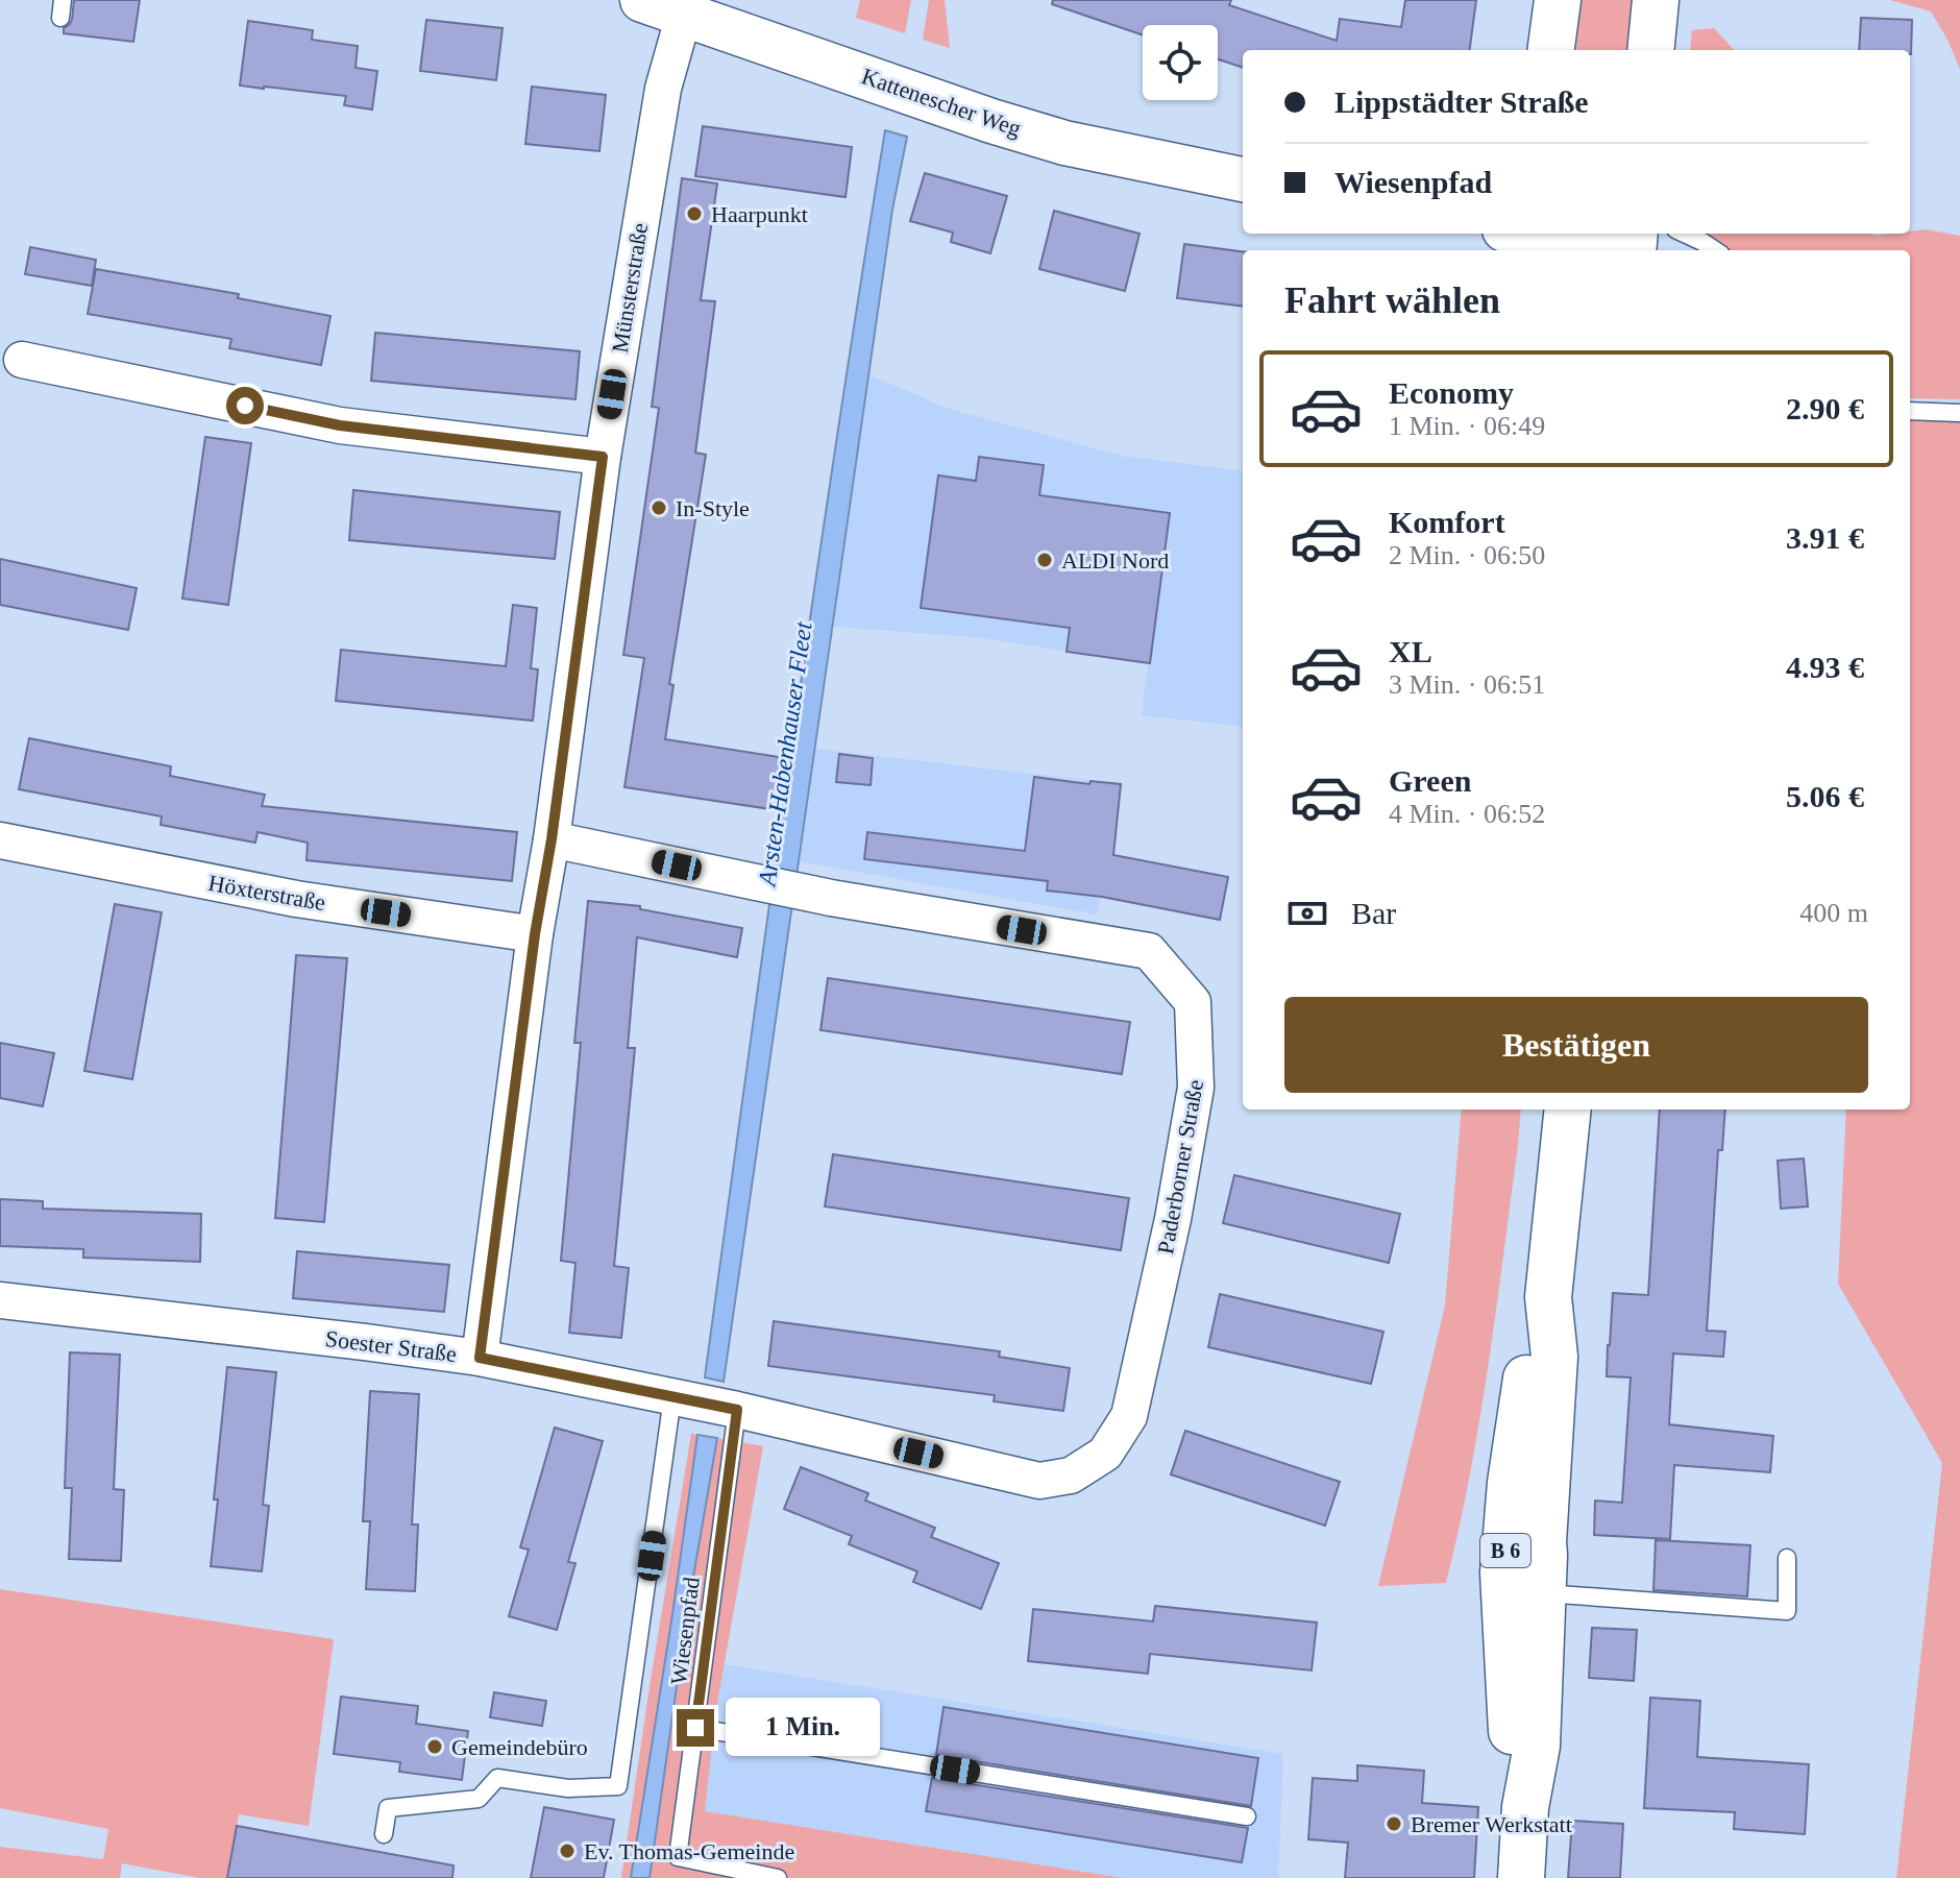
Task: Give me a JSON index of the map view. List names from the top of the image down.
{
  "streets": {
    "main road": ["B 6"],
    "street": [
      "Kattenescher Weg",
      "Münsterstraße",
      "Höxterstraße",
      "Paderborner Straße",
      "Soester Straße"
    ],
    "lane": ["Wiesenpfad"]
  },
  "crossings": [
    ["Kattenescher Weg", "Münsterstraße"],
    ["Münsterstraße", "Höxterstraße"],
    ["Münsterstraße", "Paderborner Straße"],
    ["Münsterstraße", "Soester Straße"],
    ["Paderborner Straße", "Soester Straße"],
    ["Soester Straße", "Wiesenpfad"]
  ],
  "water": ["Arsten-Habenhauser Fleet"],
  "places": [
    "Haarpunkt",
    "In-Style",
    "ALDI Nord",
    "Gemeindebüro",
    "Bremer Werkstatt",
    "Ev. Thomas-Gemeinde"
  ],
  "page": {
    "banner": ["Lippstädter Straße", "Wiesenpfad"],
    "heading": "Fahrt wählen",
    "list": [
      {
        "name": "Economy",
        "note": "1 Min. · 06:49",
        "value": "2.90 €"
      },
      {
        "name": "Komfort",
        "note": "2 Min. · 06:50",
        "value": "3.91 €"
      },
      {
        "name": "XL",
        "note": "3 Min. · 06:51",
        "value": "4.93 €"
      },
      {
        "name": "Green",
        "note": "4 Min. · 06:52",
        "value": "5.06 €"
      }
    ],
    "pay": ["Bar", "400 m"],
    "buttons": "Bestätigen",
    "bubble": "1 Min."
  }
}
